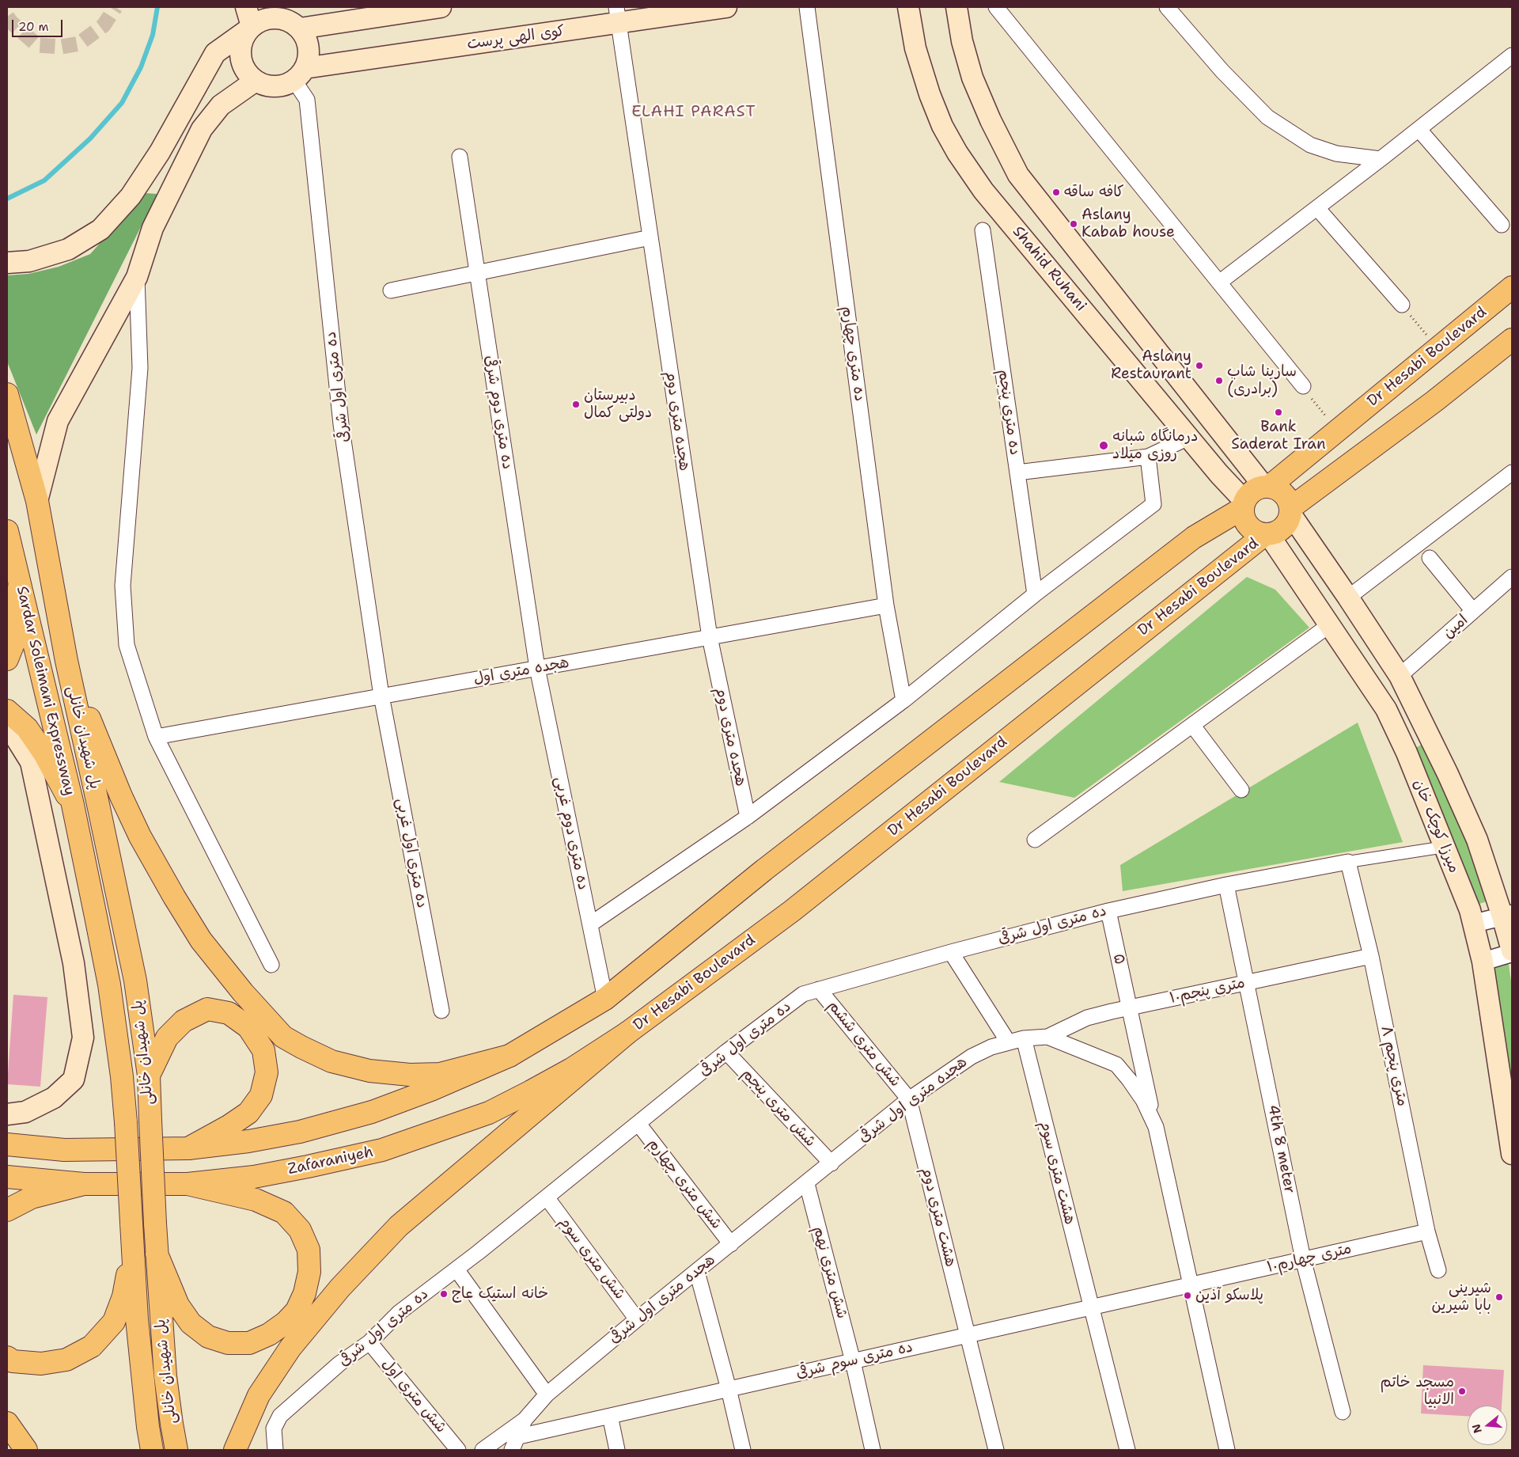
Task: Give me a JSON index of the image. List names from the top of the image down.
{
  "streets": {
    "main road": [
      "کوی الهی پرست",
      "Shahid Ruhani",
      "Dr Hesabi Boulevard",
      "Sardar Soleimani Expressway",
      "پل شهیدان خانلی",
      "میرزا کوچک خان",
      "Zafaraniyeh"
    ],
    "street": [
      "ده متری چهارم",
      "ده متری اول شرقی",
      "ده متری دوم شرقی",
      "ده متری پنجم",
      "هجده متری دوم",
      "امین",
      "هجده متری اول",
      "ده متری دوم غربی",
      "ده متری اول غربی",
      "۵",
      "۱۰متری پنجم",
      "شش متری ششم",
      "۸ متری پنجم",
      "هجده متری اول شرقی",
      "شش متری پنجم",
      "4th 8 meter",
      "هشت متری سوم",
      "شش متری چهارم",
      "هشت متری دوم",
      "شش متری سوم",
      "۱۰متری چهارم",
      "شش متری نهم",
      "ده متری سوم شرقی",
      "شش متری اول"
    ]
  },
  "crossings": [
    ["کوی الهی پرست", "ده متری اول شرقی"],
    ["کوی الهی پرست", "هجده متری دوم"],
    ["Shahid Ruhani", "Dr Hesabi Boulevard"],
    ["Shahid Ruhani", "میرزا کوچک خان"],
    ["ده متری چهارم", "هجده متری اول"],
    ["Dr Hesabi Boulevard", "میرزا کوچک خان"],
    ["Dr Hesabi Boulevard", "Zafaraniyeh"],
    ["ده متری اول شرقی", "هجده متری اول"],
    ["ده متری اول شرقی", "ده متری اول غربی"],
    ["ده متری اول شرقی", "۵"],
    ["ده متری اول شرقی", "شش متری ششم"],
    ["ده متری اول شرقی", "۸ متری پنجم"],
    ["ده متری اول شرقی", "شش متری پنجم"],
    ["ده متری اول شرقی", "4th 8 meter"],
    ["ده متری اول شرقی", "شش متری چهارم"],
    ["ده متری اول شرقی", "شش متری سوم"],
    ["ده متری اول شرقی", "شش متری اول"],
    ["ده متری دوم شرقی", "هجده متری اول"],
    ["ده متری دوم شرقی", "ده متری دوم غربی"],
    ["هجده متری دوم", "هجده متری اول"],
    ["امین", "میرزا کوچک خان"],
    ["هجده متری اول", "ده متری دوم غربی"],
    ["هجده متری اول", "ده متری اول غربی"],
    ["Sardar Soleimani Expressway", "پل شهیدان خانلی"],
    ["۵", "۱۰متری پنجم"],
    ["۵", "هجده متری اول شرقی"],
    ["۱۰متری پنجم", "۸ متری پنجم"],
    ["۱۰متری پنجم", "هجده متری اول شرقی"],
    ["۱۰متری پنجم", "4th 8 meter"],
    ["شش متری ششم", "هجده متری اول شرقی"],
    ["شش متری ششم", "هشت متری دوم"],
    ["۸ متری پنجم", "۱۰متری چهارم"],
    ["هجده متری اول شرقی", "شش متری پنجم"],
    ["هجده متری اول شرقی", "هشت متری سوم"],
    ["هجده متری اول شرقی", "شش متری چهارم"],
    ["هجده متری اول شرقی", "هشت متری دوم"],
    ["هجده متری اول شرقی", "شش متری سوم"],
    ["هجده متری اول شرقی", "۱۰متری چهارم"],
    ["هجده متری اول شرقی", "شش متری نهم"],
    ["هجده متری اول شرقی", "ده متری سوم شرقی"],
    ["4th 8 meter", "۱۰متری چهارم"],
    ["هشت متری سوم", "ده متری سوم شرقی"],
    ["هشت متری دوم", "ده متری سوم شرقی"],
    ["۱۰متری چهارم", "ده متری سوم شرقی"],
    ["شش متری نهم", "ده متری سوم شرقی"]
  ],
  "districts": ["ELAHI PARAST"],
  "places": [
    "کافه ساقه",
    "Aslany Kabab house",
    "Aslany Restaurant",
    "سارینا شاپ (برادری)",
    "دبیرستان دولتی کمال",
    "Bank Saderat Iran",
    "درمانگاه شبانه روزی میلاد",
    "خانه استیک عاج",
    "پلاسکو آذین",
    "شیرینی بابا شیرین",
    "مسجد خاتم الانبیا"
  ],
  "scale_bar": "20 m",
  "north": "left"
}
